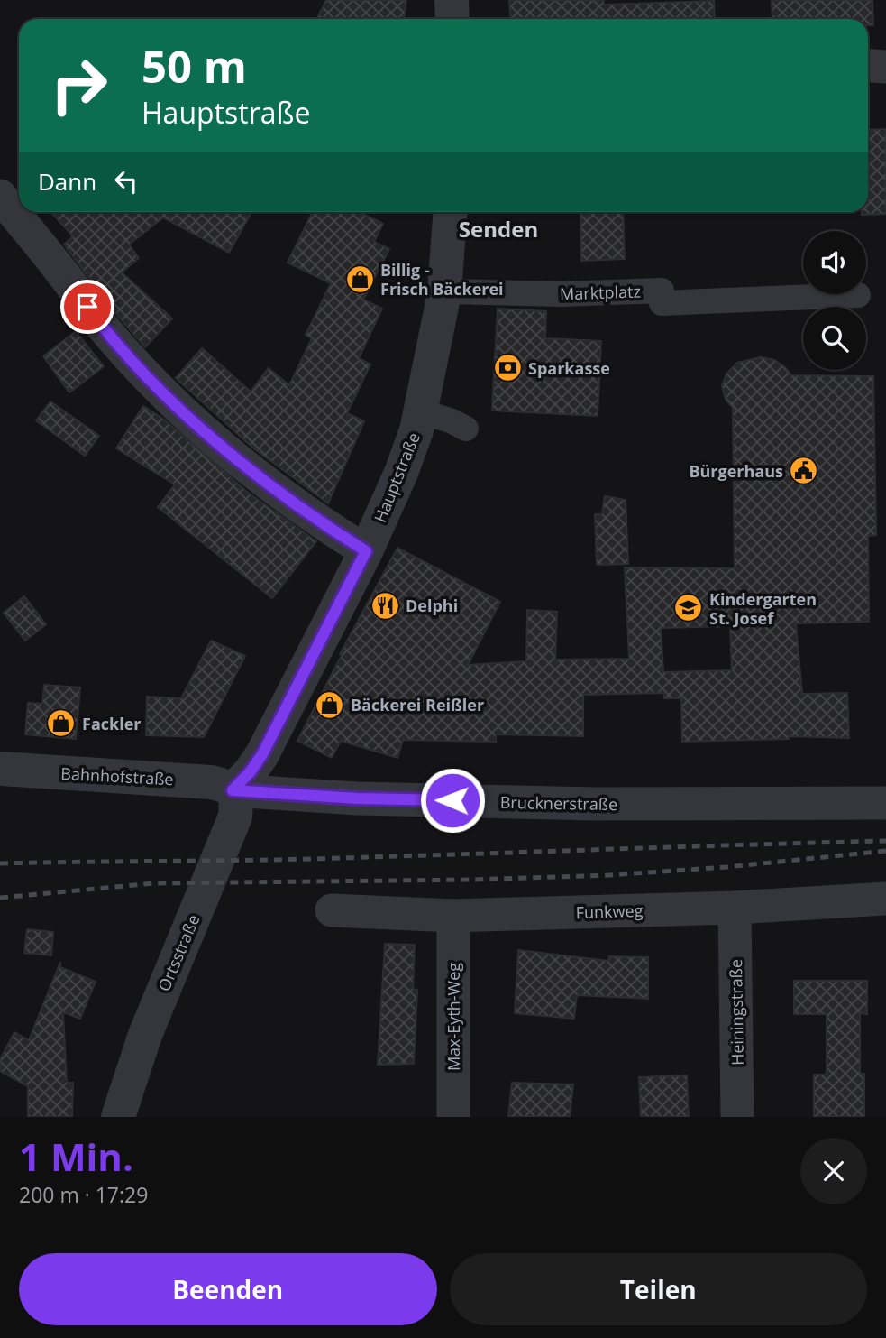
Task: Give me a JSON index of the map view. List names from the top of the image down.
{
  "streets": {
    "street": [
      "Marktplatz",
      "Hauptstraße",
      "Bahnhofstraße",
      "Brucknerstraße",
      "Funkweg",
      "Ortsstraße",
      "Heiningstraße",
      "Max-Eyth-Weg"
    ]
  },
  "crossings": [
    ["Marktplatz", "Hauptstraße"],
    ["Hauptstraße", "Bahnhofstraße"],
    ["Hauptstraße", "Brucknerstraße"],
    ["Hauptstraße", "Ortsstraße"],
    ["Bahnhofstraße", "Brucknerstraße"],
    ["Bahnhofstraße", "Ortsstraße"],
    ["Brucknerstraße", "Ortsstraße"],
    ["Funkweg", "Heiningstraße"],
    ["Funkweg", "Max-Eyth-Weg"]
  ],
  "districts": ["Senden"],
  "places": {
    "shop": ["Billig - Frisch Bäckerei", "Bäckerei Reißler", "Fackler"],
    "bank": ["Sparkasse"],
    "public building": ["Bürgerhaus"],
    "restaurant": ["Delphi"],
    "school or university": ["Kindergarten St. Josef"]
  },
  "page": {
    "turn": ["50 m", "Hauptstraße"],
    "then": "Dann",
    "heading": ["1 Min.", "200 m · 17:29"],
    "buttons": ["Beenden", "Teilen"]
  }
}
